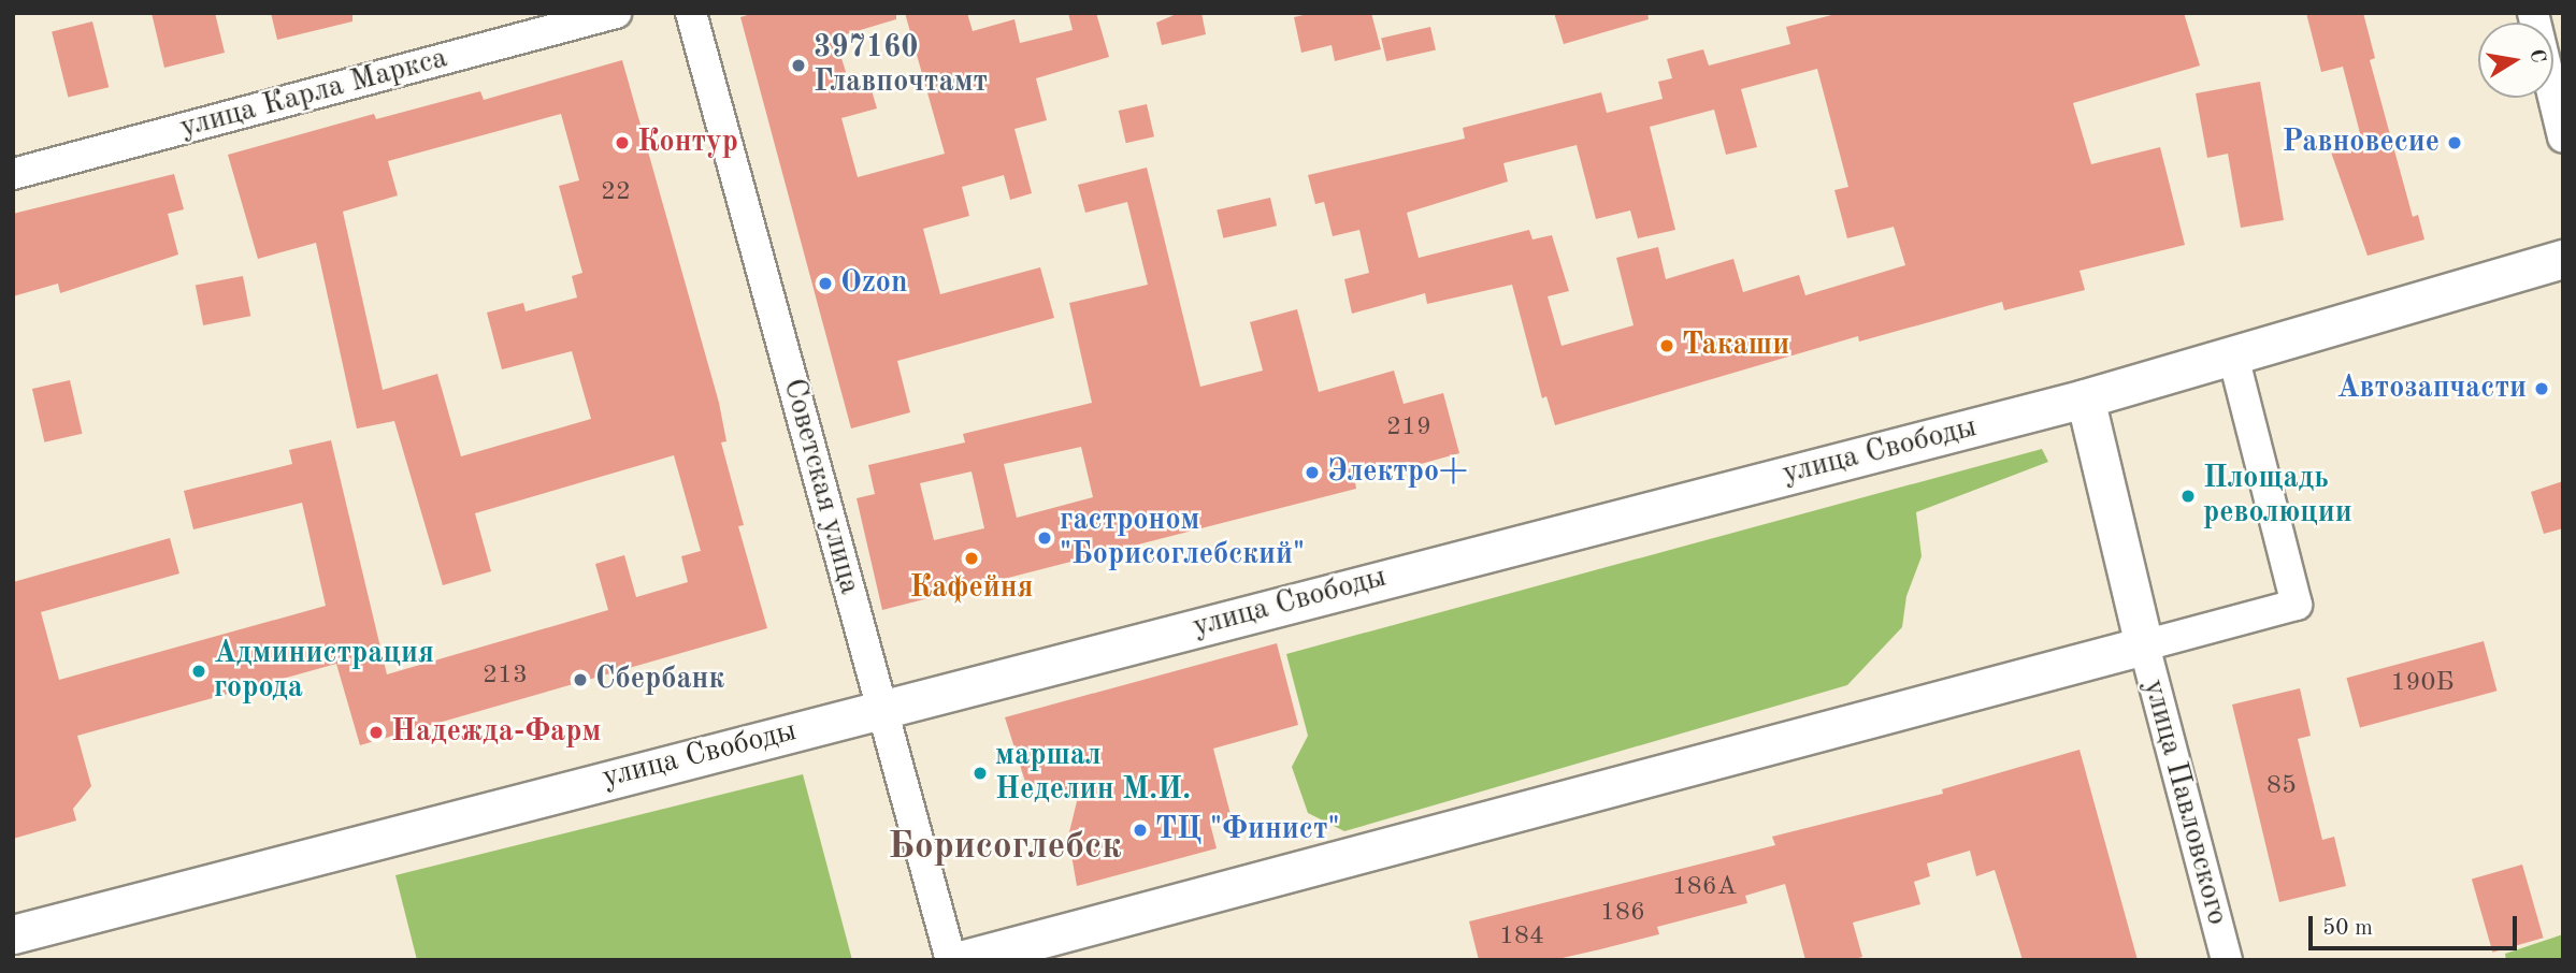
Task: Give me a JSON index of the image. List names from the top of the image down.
{
  "streets": {
    "main road": ["улица Свободы"],
    "street": ["улица Карла Маркса", "Советская улица", "улица Павловского"]
  },
  "crossings": [
    ["улица Свободы", "Советская улица"]
  ],
  "districts": ["Борисоглебск"],
  "places": [
    "397160 Главпочтамт",
    "Контур",
    "Равновесие",
    "Ozon",
    "Такаши",
    "Автозапчасти",
    "Электро+",
    "Площадь революции",
    "гастроном \"Борисоглебский\"",
    "Кафейня",
    "Администрация города",
    "Сбербанк",
    "Надежда-Фарм",
    "маршал Неделин М.И.",
    "ТЦ \"Финист\""
  ],
  "house_numbers": [
    "22",
    "219",
    "213",
    "190Б",
    "85",
    "186А",
    "186",
    "184"
  ],
  "scale_bar": "50 m",
  "north": "right"
}
